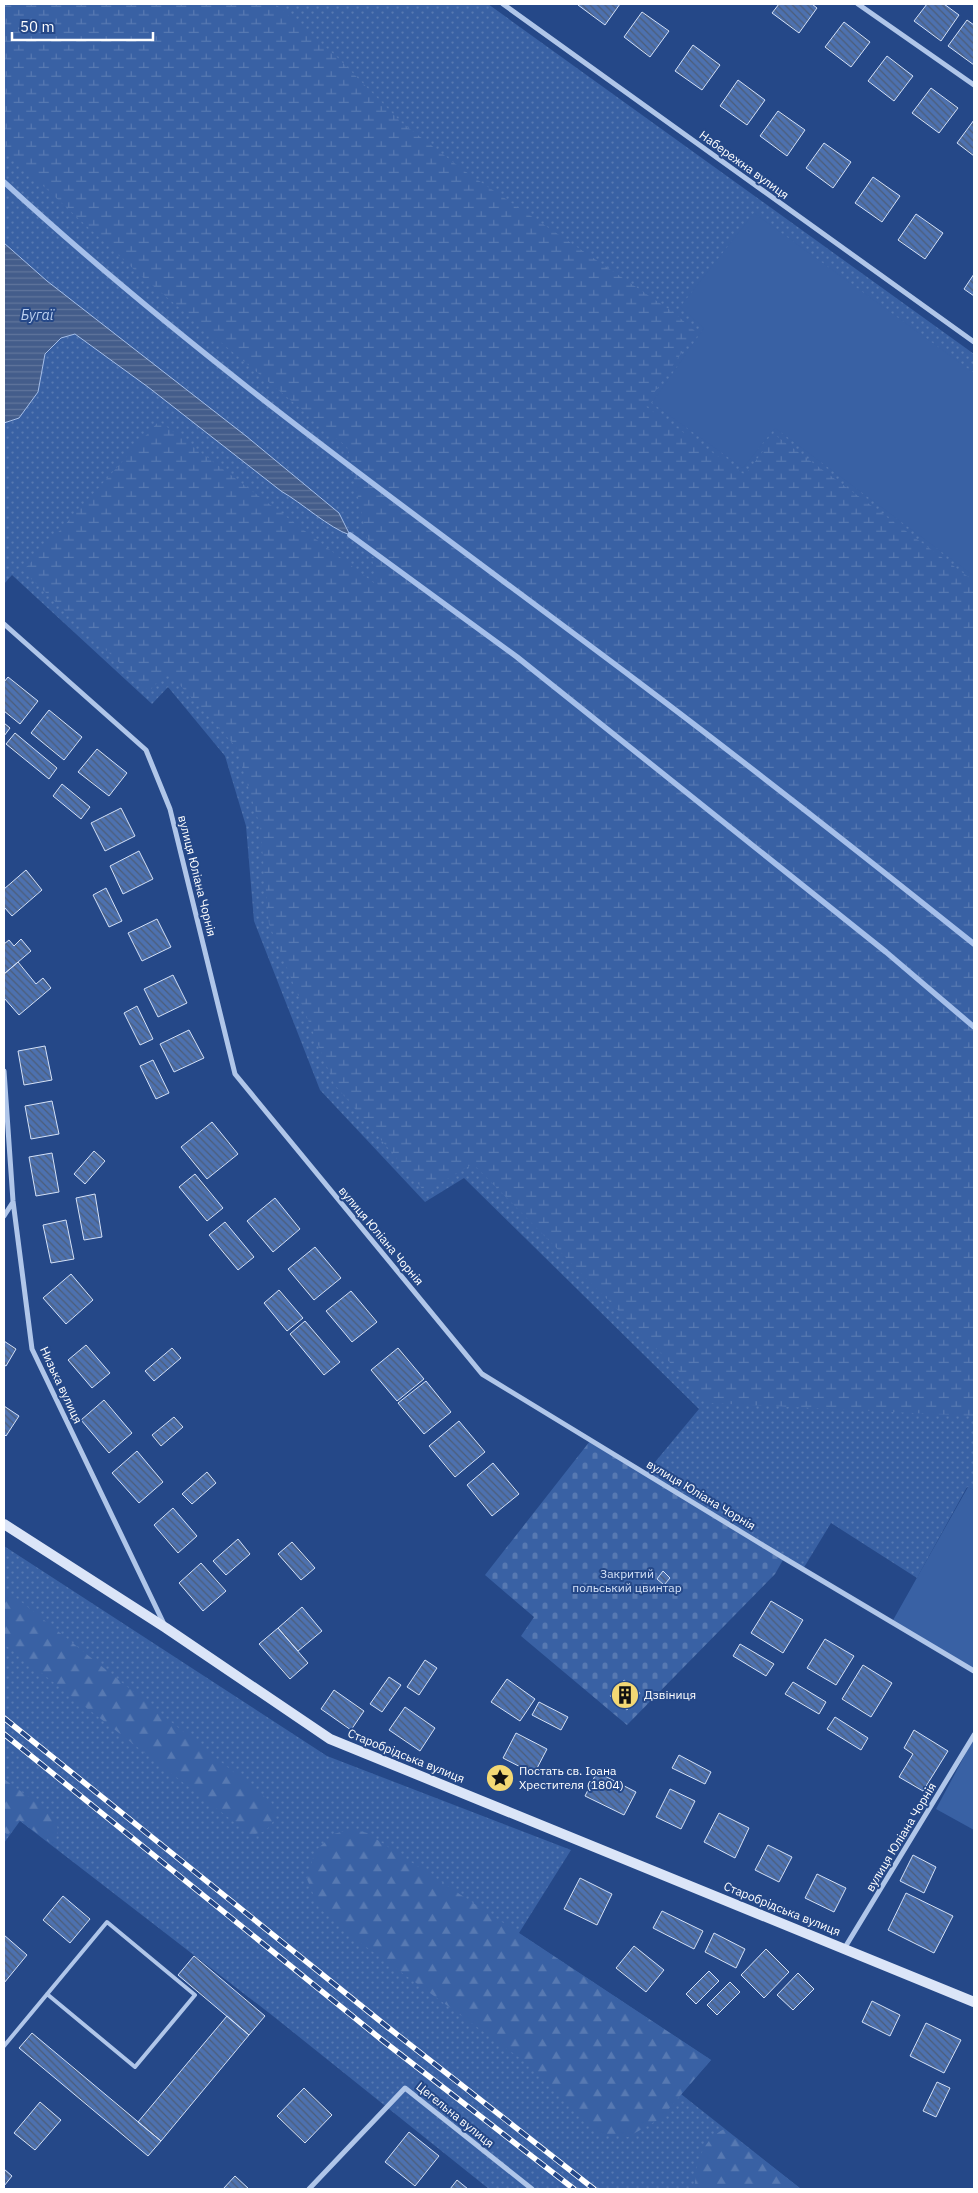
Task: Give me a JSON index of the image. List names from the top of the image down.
{
  "streets": {
    "street": [
      "Набережна вулиця",
      "вулиця Юліана Чорнія",
      "Низька вулиця",
      "Старобрідська вулиця",
      "Цегельна вулиця"
    ]
  },
  "crossings": [
    ["вулиця Юліана Чорнія", "Старобрідська вулиця"],
    ["Низька вулиця", "Старобрідська вулиця"]
  ],
  "water": ["Бугаї"],
  "parks": ["Закритий польський цвинтар"],
  "places": {
    "building": ["Дзвіниця"],
    "place": ["Постать св. Іоана Хрестителя (1804)"]
  },
  "scale_bar": "50 m"
}
